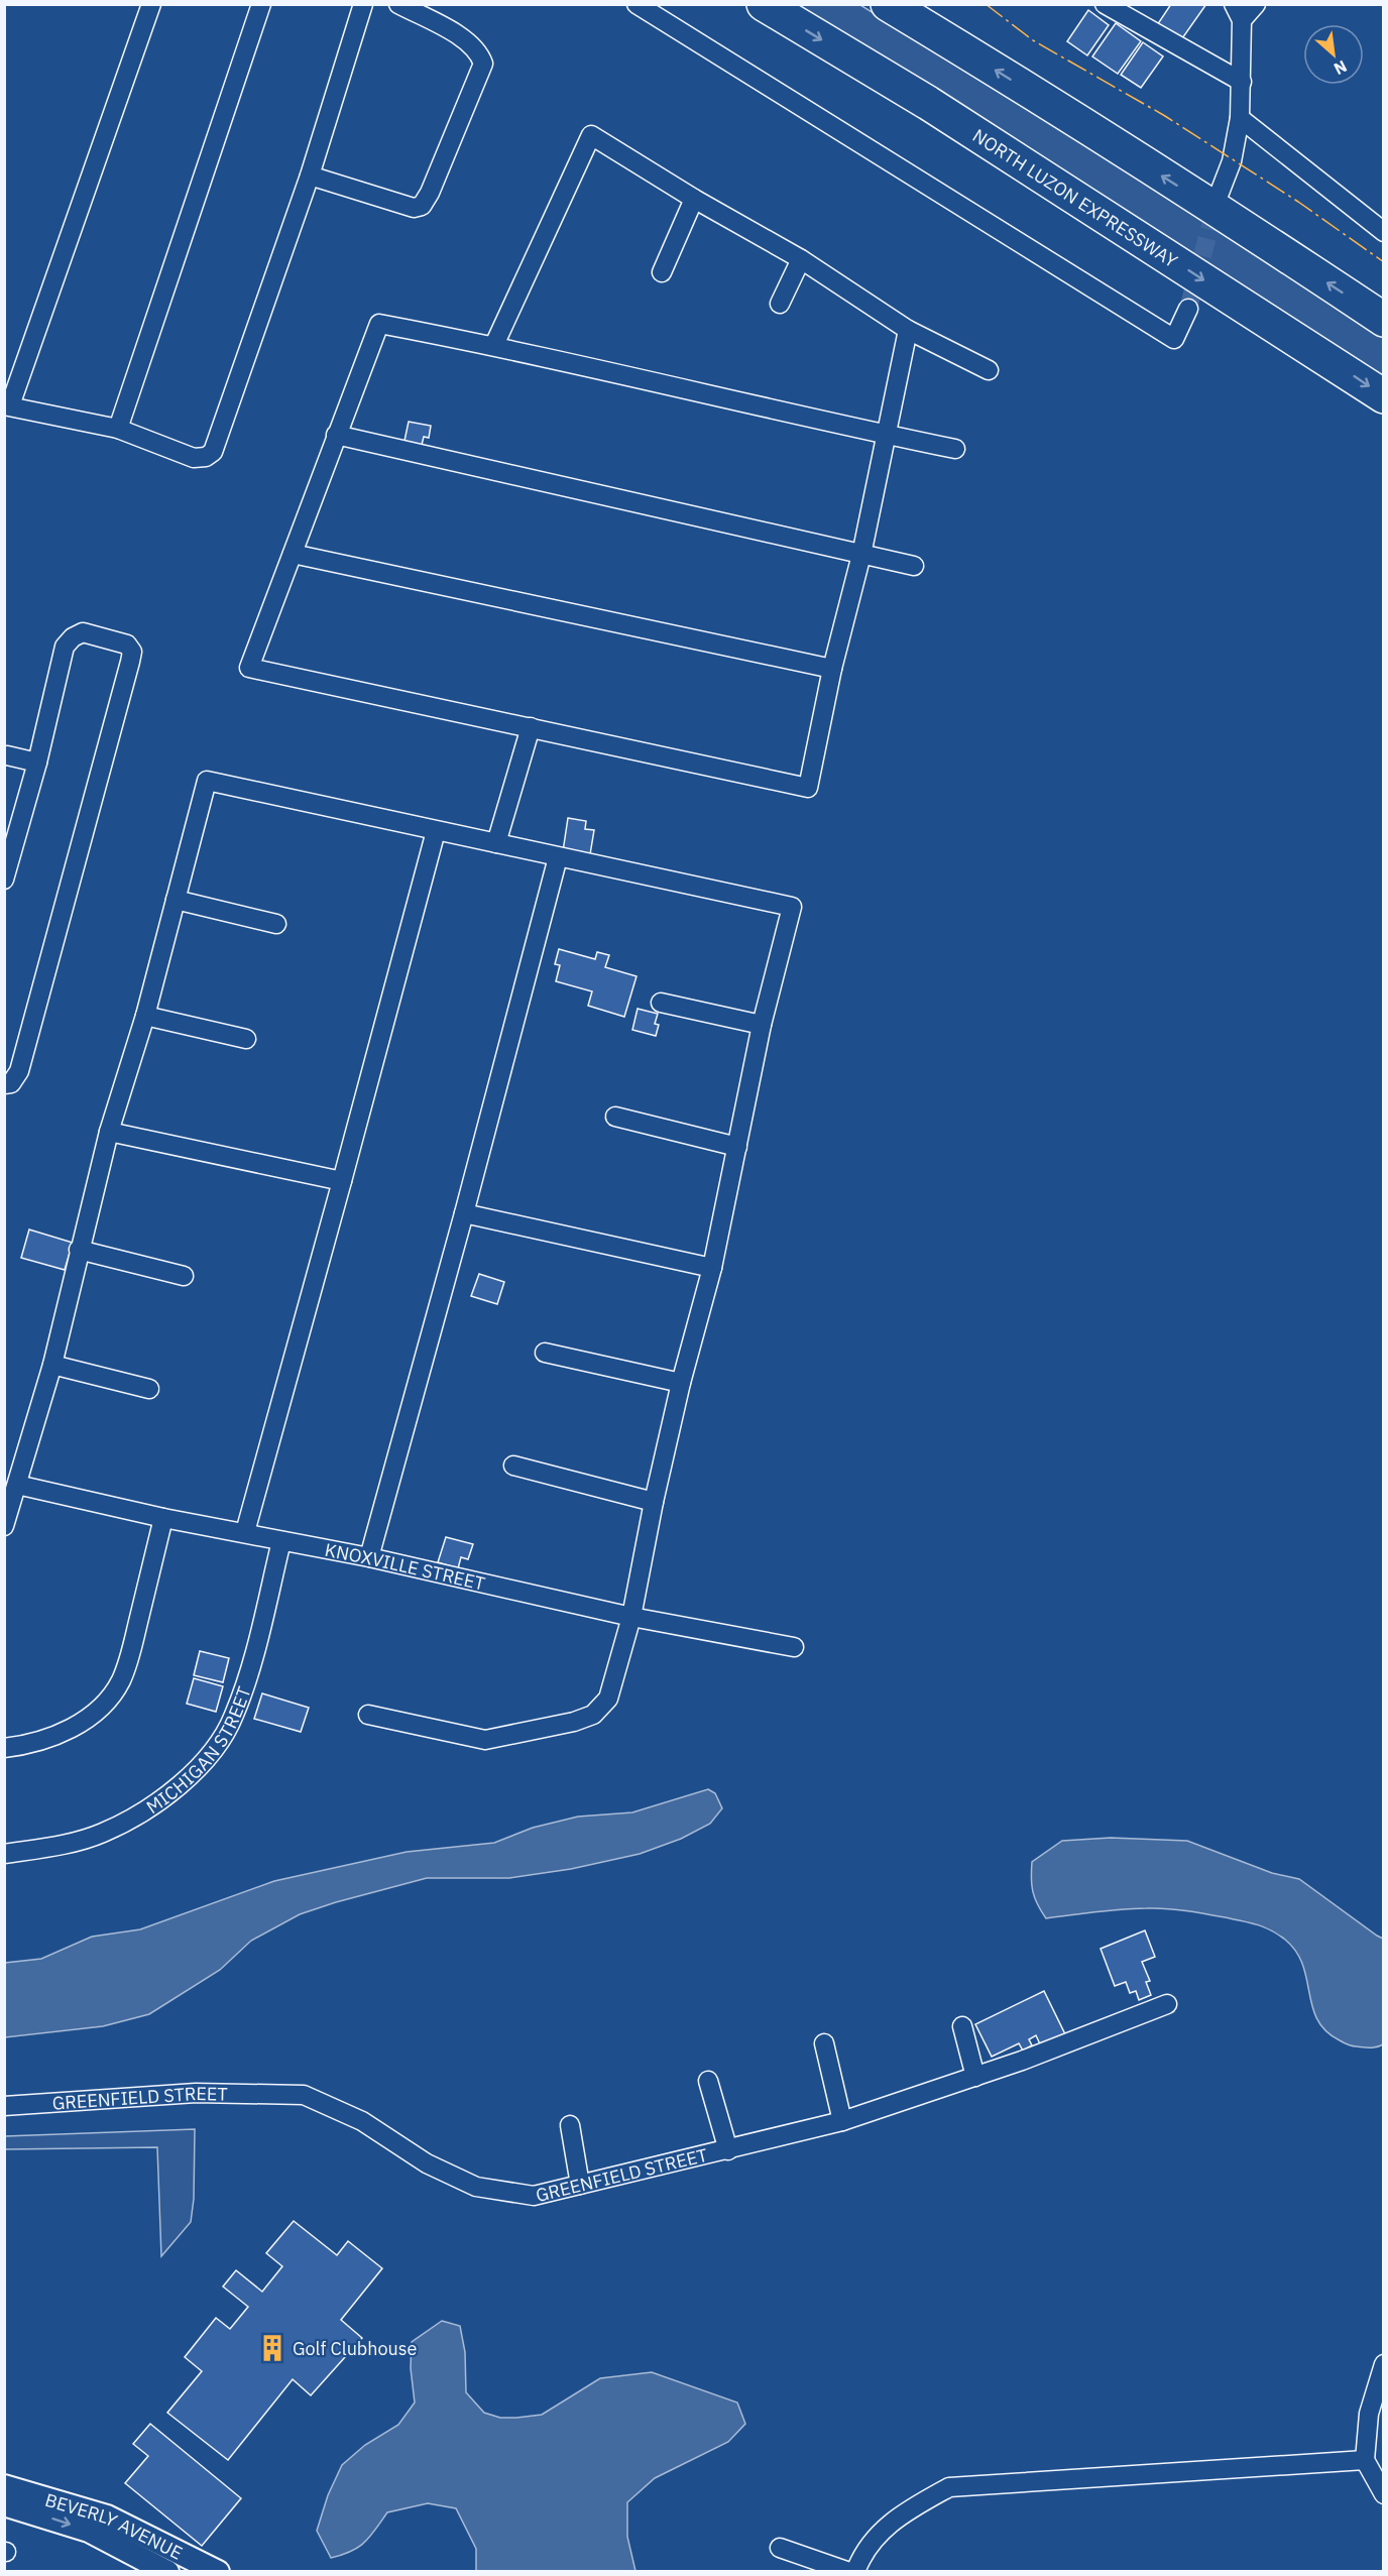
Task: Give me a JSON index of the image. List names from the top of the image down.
{
  "streets": {
    "highway": ["NORTH LUZON EXPRESSWAY"],
    "street": [
      "KNOXVILLE STREET",
      "MICHIGAN STREET",
      "GREENFIELD STREET",
      "BEVERLY AVENUE"
    ]
  },
  "crossings": [
    ["KNOXVILLE STREET", "MICHIGAN STREET"]
  ],
  "places": {
    "building": ["Golf Clubhouse"]
  },
  "north": "bottom right"
}
